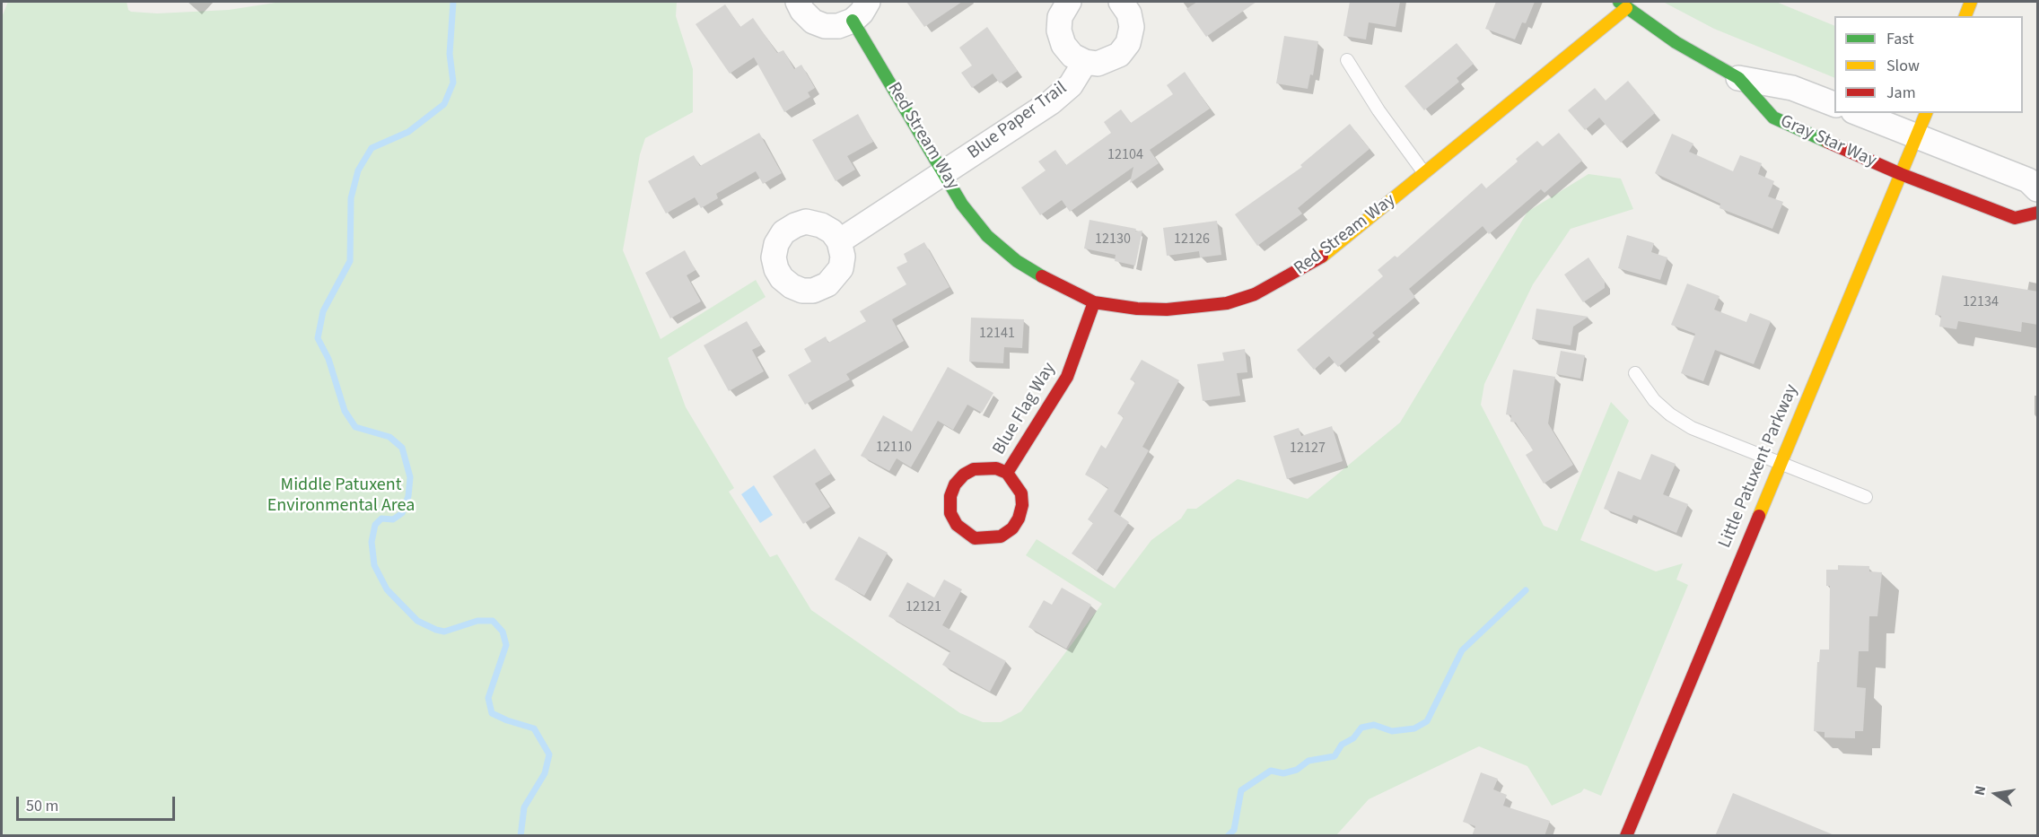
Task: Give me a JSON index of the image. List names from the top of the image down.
{
  "streets": {
    "street": [
      "Blue Paper Trail",
      "Red Stream Way",
      "Gray Star Way",
      "Blue Flag Way",
      "Little Patuxent Parkway"
    ]
  },
  "crossings": [
    ["Blue Paper Trail", "Red Stream Way"],
    ["Red Stream Way", "Gray Star Way"],
    ["Red Stream Way", "Blue Flag Way"],
    ["Gray Star Way", "Little Patuxent Parkway"]
  ],
  "parks": ["Middle Patuxent Environmental Area"],
  "house_numbers": [
    "12104",
    "12130",
    "12126",
    "12134",
    "12141",
    "12110",
    "12127",
    "12121"
  ],
  "legend": ["Fast", "Slow", "Jam"],
  "scale_bar": "50 m",
  "north": "left"
}
